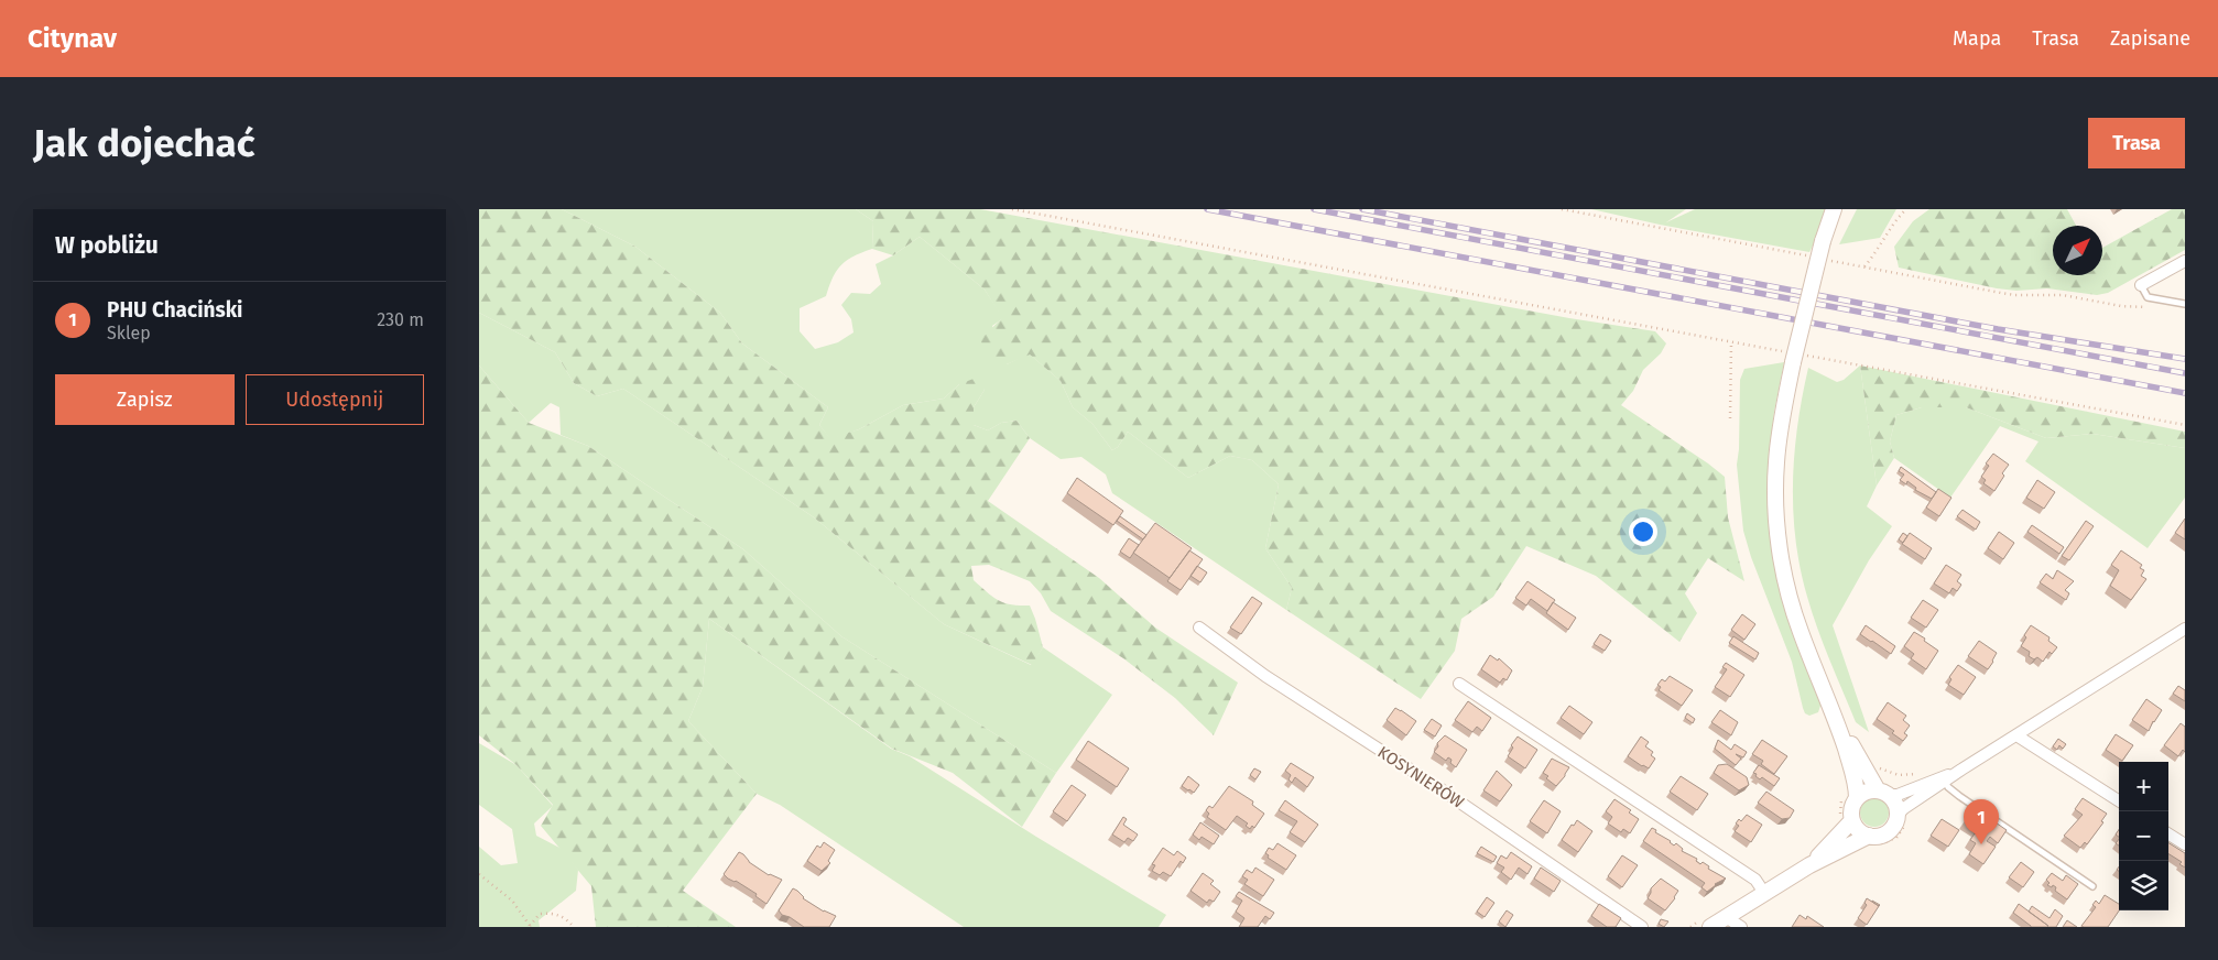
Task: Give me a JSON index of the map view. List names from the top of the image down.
{
  "streets": {
    "street": ["KOSYNIERÓW"]
  },
  "north": "top right",
  "page": {
    "header": "Citynav",
    "nav": ["Mapa", "Trasa", "Zapisane"],
    "buttons": [
      "Trasa",
      ["Zapisz", "Udostępnij"]
    ],
    "title": "Jak dojechać",
    "heading": "W pobliżu",
    "list": [
      {
        "mark": "1",
        "name": "PHU Chaciński",
        "note": "Sklep",
        "value": "230 m"
      }
    ],
    "map_buttons": ["+", "−"],
    "pins": "1"
  }
}
